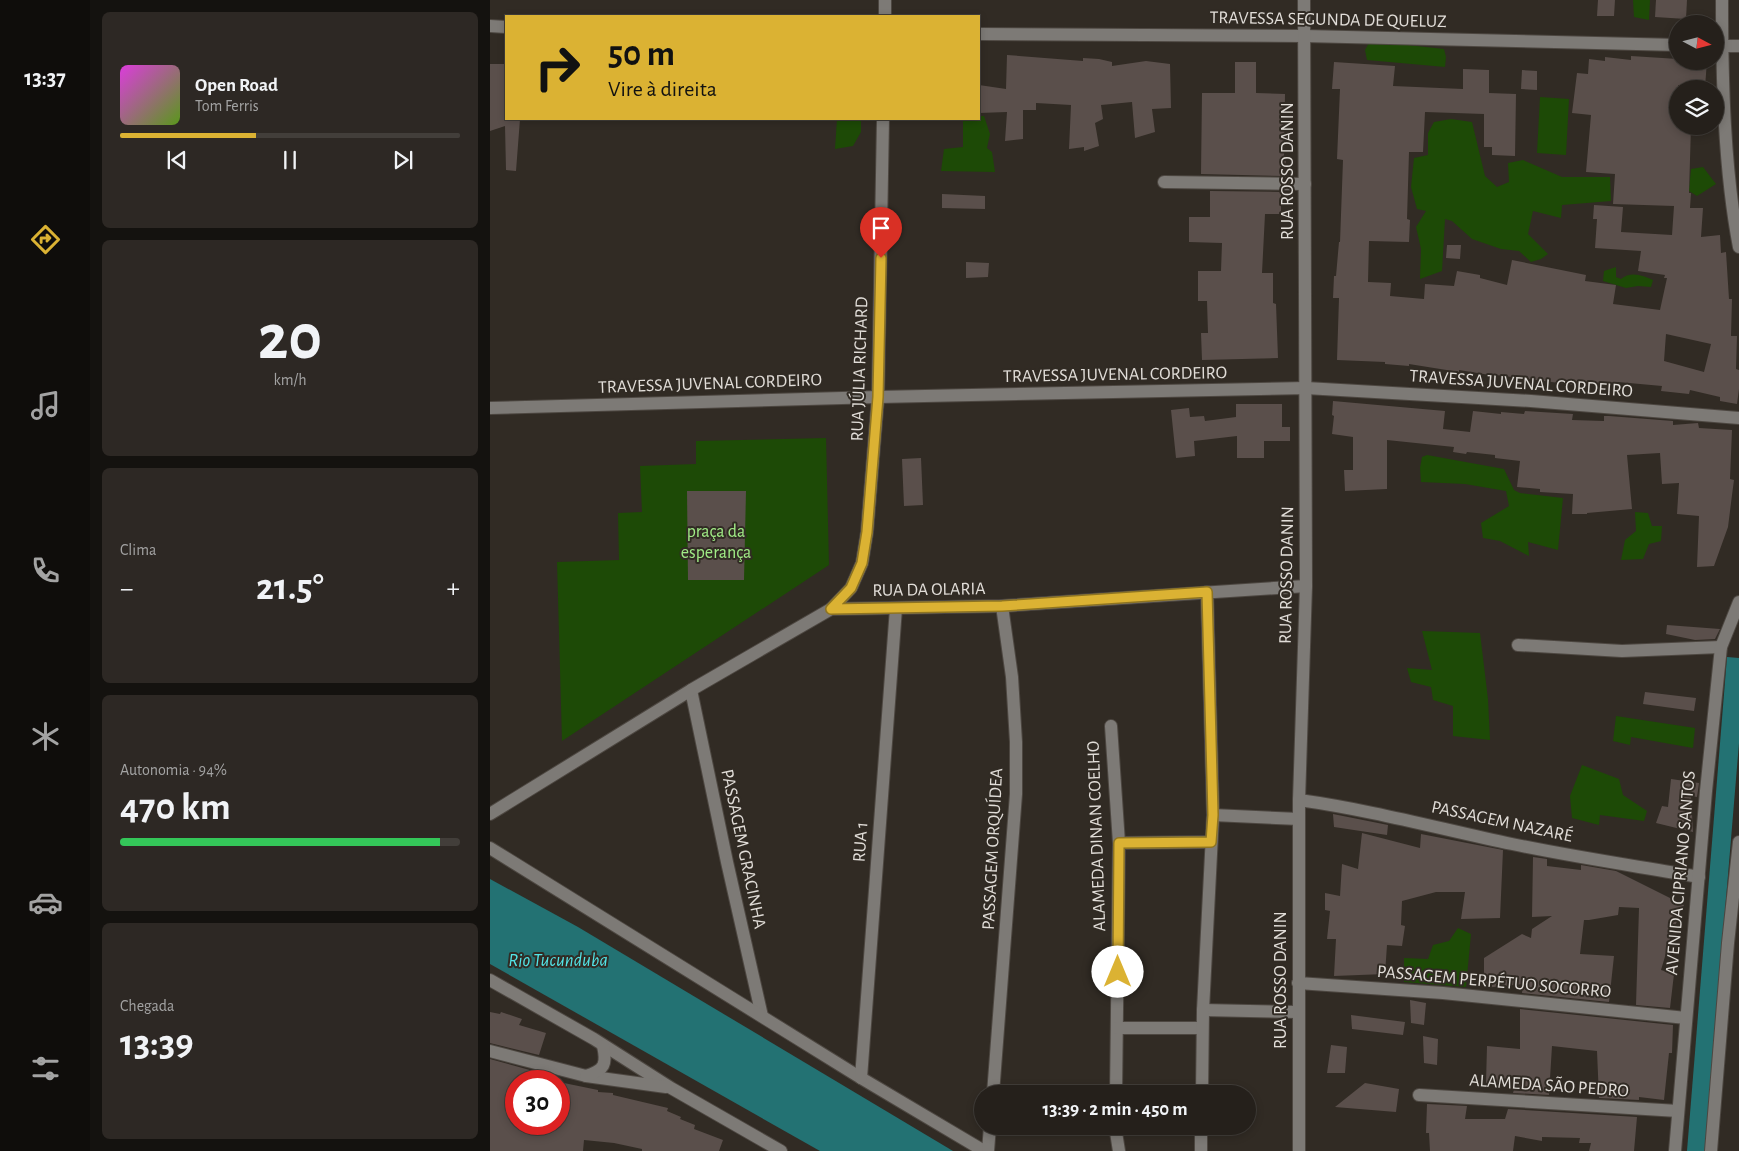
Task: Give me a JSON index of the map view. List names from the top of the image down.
{
  "streets": {
    "street": [
      "TRAVESSA SEGUNDA DE QUELUZ",
      "RUA ROSSO DANIN",
      "RUA JÚLIA RICHARD",
      "TRAVESSA JUVENAL CORDEIRO",
      "RUA DA OLARIA",
      "PASSAGEM NAZARÉ",
      "ALAMEDA DINAN COELHO",
      "RUA 1",
      "PASSAGEM GRACINHA",
      "PASSAGEM ORQUÍDEA",
      "AVENIDA CIPRIANO SANTOS",
      "PASSAGEM PERPÉTUO SOCORRO",
      "ALAMEDA SÃO PEDRO"
    ]
  },
  "crossings": [
    ["TRAVESSA SEGUNDA DE QUELUZ", "RUA ROSSO DANIN"],
    ["RUA ROSSO DANIN", "TRAVESSA JUVENAL CORDEIRO"],
    ["RUA ROSSO DANIN", "RUA DA OLARIA"],
    ["RUA ROSSO DANIN", "PASSAGEM NAZARÉ"],
    ["RUA ROSSO DANIN", "PASSAGEM PERPÉTUO SOCORRO"],
    ["RUA JÚLIA RICHARD", "TRAVESSA JUVENAL CORDEIRO"],
    ["RUA JÚLIA RICHARD", "RUA DA OLARIA"],
    ["RUA DA OLARIA", "RUA 1"],
    ["RUA DA OLARIA", "PASSAGEM GRACINHA"],
    ["RUA DA OLARIA", "PASSAGEM ORQUÍDEA"],
    ["PASSAGEM NAZARÉ", "AVENIDA CIPRIANO SANTOS"],
    ["AVENIDA CIPRIANO SANTOS", "PASSAGEM PERPÉTUO SOCORRO"],
    ["AVENIDA CIPRIANO SANTOS", "ALAMEDA SÃO PEDRO"]
  ],
  "water": ["Rio Tucunduba"],
  "parks": ["praça da esperança"],
  "north": "right",
  "page": {
    "tabs": "13:37",
    "turn": ["50 m", "Vire à direita"],
    "song": ["Open Road", "Tom Ferris"],
    "tile": [
      ["20", "km/h"],
      "Clima",
      ["Autonomia · 94%", "470 km"],
      ["Chegada", "13:39"]
    ],
    "heat": ["−", "21.5°", "+"],
    "limit": "30",
    "trip": "13:39 · 2 min · 450 m"
  }
}
